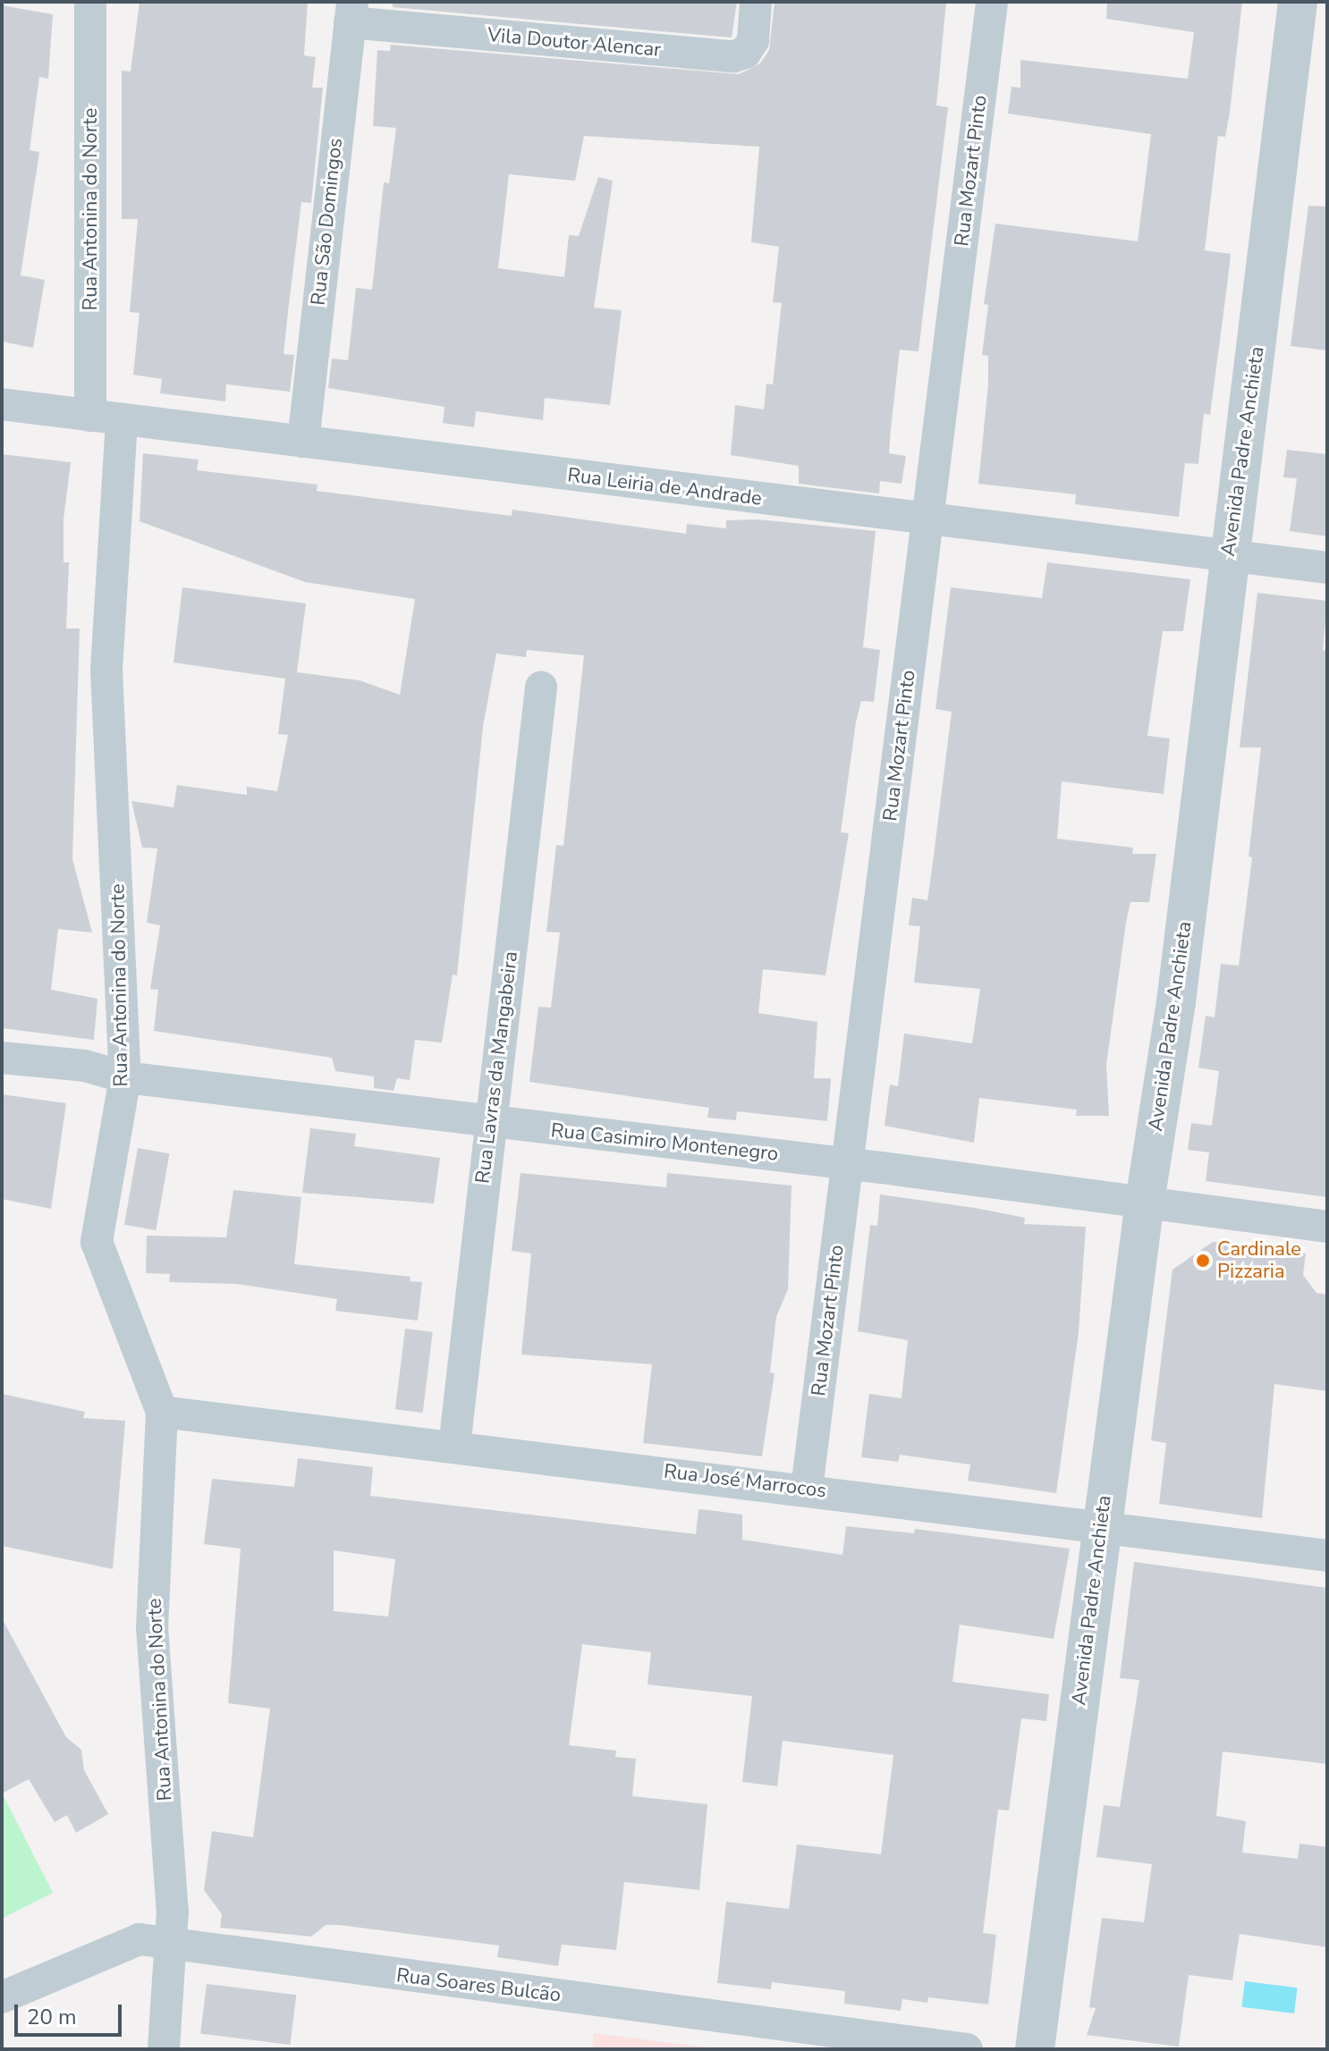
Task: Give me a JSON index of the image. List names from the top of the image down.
{
  "streets": {
    "street": [
      "Vila Doutor Alencar",
      "Rua Mozart Pinto",
      "Rua Antonina do Norte",
      "Rua São Domingos",
      "Avenida Padre Anchieta",
      "Rua Leiria de Andrade",
      "Rua Lavras da Mangabeira",
      "Rua Casimiro Montenegro",
      "Rua José Marrocos",
      "Rua Soares Bulcão"
    ]
  },
  "crossings": [
    ["Vila Doutor Alencar", "Rua São Domingos"],
    ["Rua Mozart Pinto", "Rua Leiria de Andrade"],
    ["Rua Mozart Pinto", "Rua Casimiro Montenegro"],
    ["Rua Mozart Pinto", "Rua José Marrocos"],
    ["Rua Antonina do Norte", "Rua Leiria de Andrade"],
    ["Rua Antonina do Norte", "Rua Casimiro Montenegro"],
    ["Rua Antonina do Norte", "Rua José Marrocos"],
    ["Rua Antonina do Norte", "Rua Soares Bulcão"],
    ["Rua São Domingos", "Rua Leiria de Andrade"],
    ["Avenida Padre Anchieta", "Rua Leiria de Andrade"],
    ["Avenida Padre Anchieta", "Rua Casimiro Montenegro"],
    ["Avenida Padre Anchieta", "Rua José Marrocos"],
    ["Rua Lavras da Mangabeira", "Rua Casimiro Montenegro"],
    ["Rua Lavras da Mangabeira", "Rua José Marrocos"]
  ],
  "places": ["Cardinale Pizzaria"],
  "scale_bar": "20 m"
}
